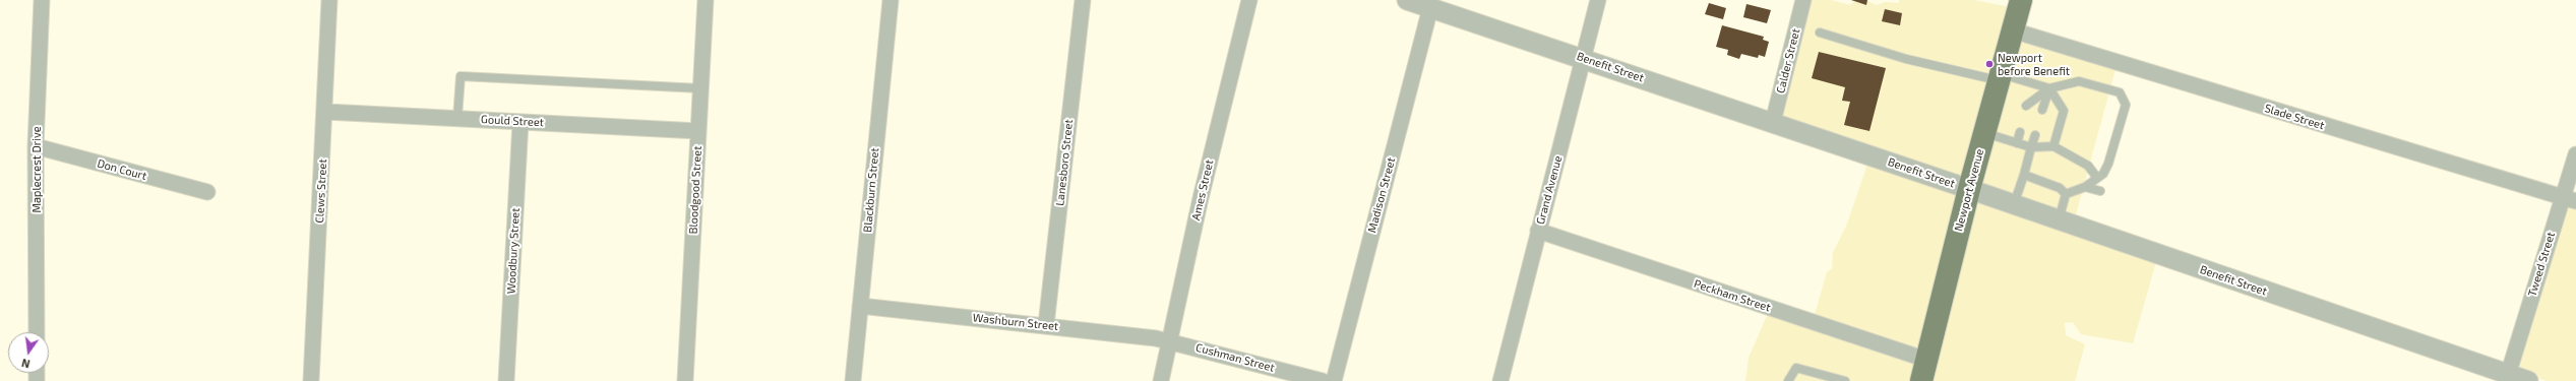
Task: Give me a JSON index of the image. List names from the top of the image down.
{
  "streets": {
    "main road": ["Newport Avenue"],
    "street": [
      "Calder Street",
      "Benefit Street",
      "Slade Street",
      "Gould Street",
      "Lanesboro Street",
      "Maplecrest Drive",
      "Don Court",
      "Bloodgood Street",
      "Blackburn Street",
      "Ames Street",
      "Grand Avenue",
      "Clews Street",
      "Madison Street",
      "Woodbury Street",
      "Tweed Street",
      "Peckham Street",
      "Washburn Street",
      "Cushman Street"
    ]
  },
  "crossings": [
    ["Calder Street", "Benefit Street"],
    ["Benefit Street", "Grand Avenue"],
    ["Benefit Street", "Newport Avenue"],
    ["Benefit Street", "Madison Street"],
    ["Benefit Street", "Tweed Street"],
    ["Slade Street", "Newport Avenue"],
    ["Slade Street", "Tweed Street"],
    ["Gould Street", "Bloodgood Street"],
    ["Gould Street", "Clews Street"],
    ["Gould Street", "Woodbury Street"],
    ["Lanesboro Street", "Washburn Street"],
    ["Maplecrest Drive", "Don Court"],
    ["Blackburn Street", "Washburn Street"],
    ["Ames Street", "Washburn Street"],
    ["Ames Street", "Cushman Street"],
    ["Grand Avenue", "Peckham Street"],
    ["Newport Avenue", "Peckham Street"],
    ["Washburn Street", "Cushman Street"]
  ],
  "places": ["Newport before Benefit"],
  "north": "bottom"
}
